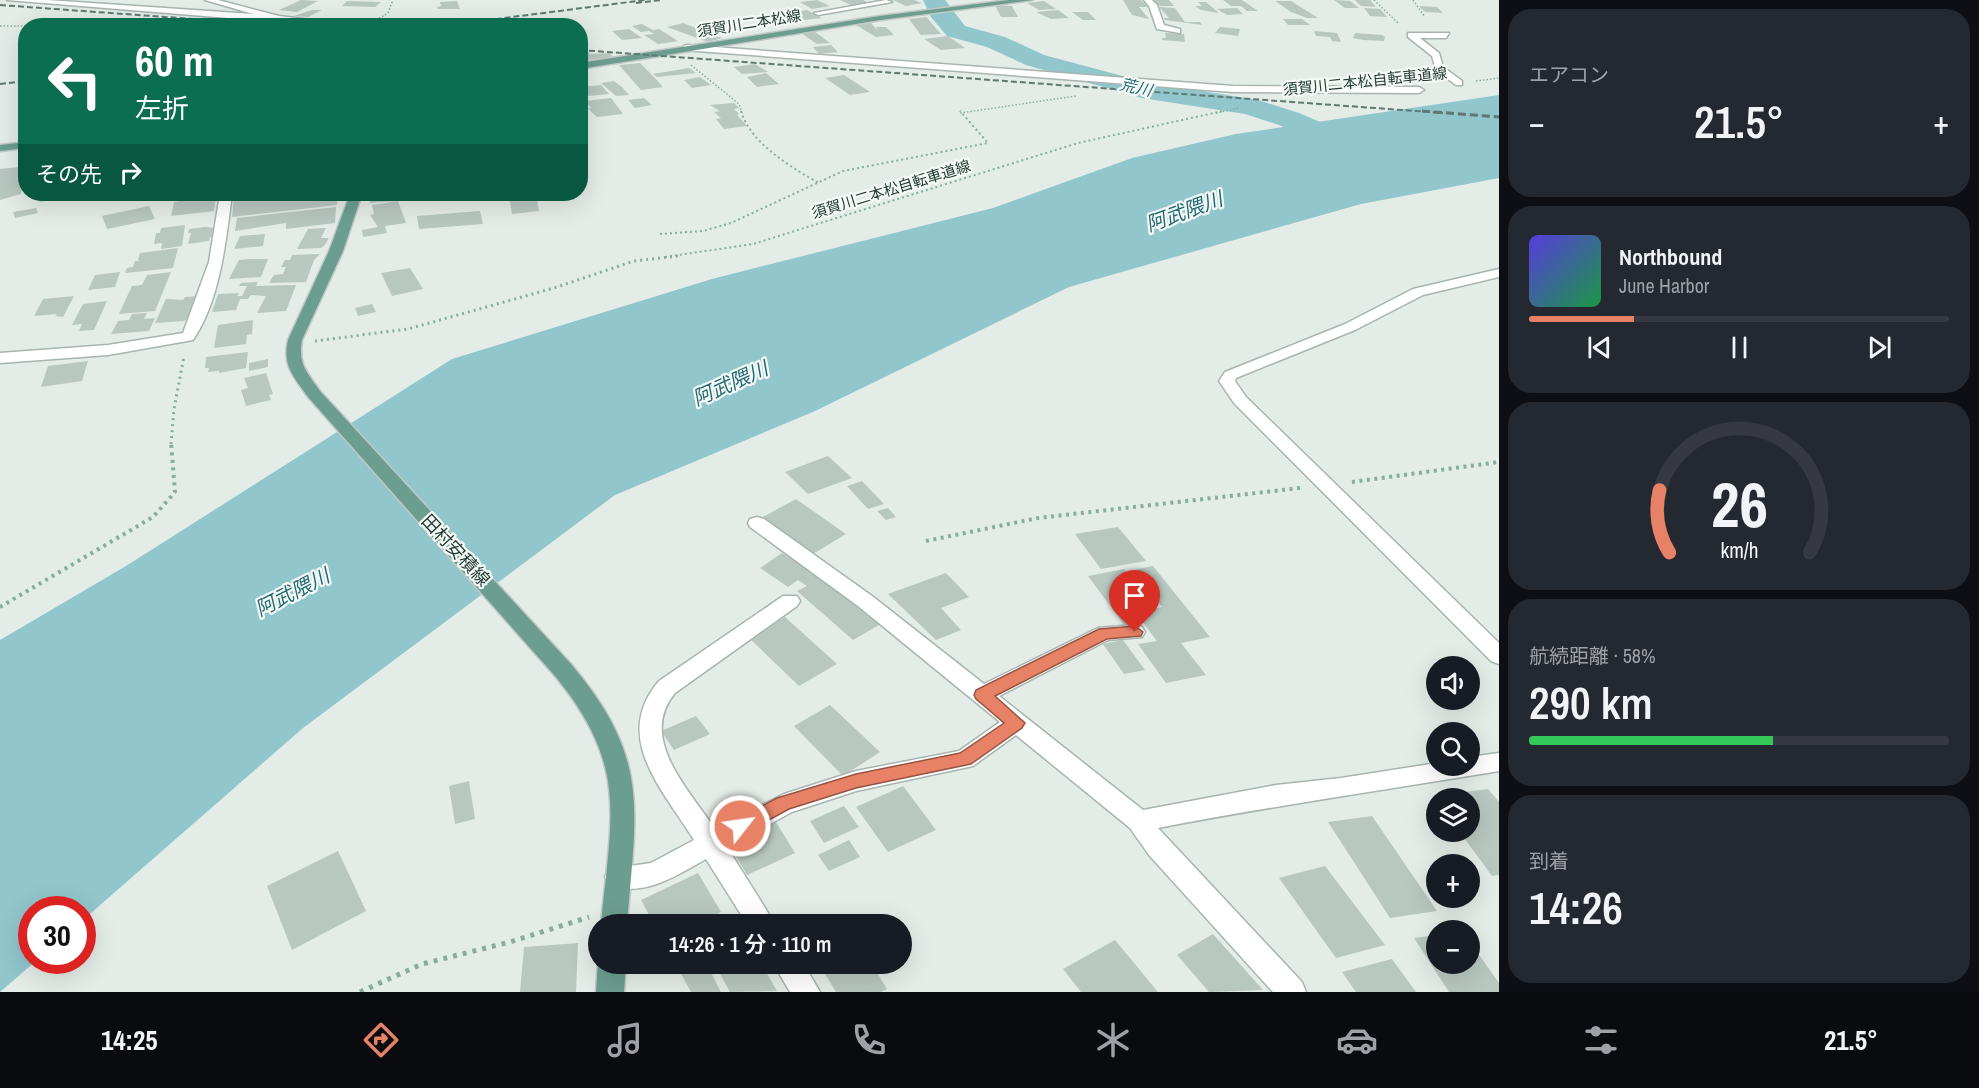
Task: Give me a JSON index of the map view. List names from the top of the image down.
{
  "streets": {
    "main road": ["須賀川二本松線", "田村安積線"],
    "path": ["須賀川二本松自転車道線"]
  },
  "crossings": [
    ["須賀川二本松自転車道線", "田村安積線"]
  ],
  "water": ["荒川", "阿武隈川"],
  "page": {
    "tile": [
      "エアコン",
      ["航続距離 · 58%", "290 km"],
      ["到着", "14:26"]
    ],
    "turn": ["60 m", "左折"],
    "heat": ["−", "21.5°", "+"],
    "then": "その先",
    "song": ["Northbound", "June Harbor"],
    "map_buttons": ["+", "−"],
    "limit": "30",
    "trip": "14:26 · 1 分 · 110 m",
    "tabs": ["14:25", "21.5°"],
    "gauge": ["26", "km/h"]
  }
}
